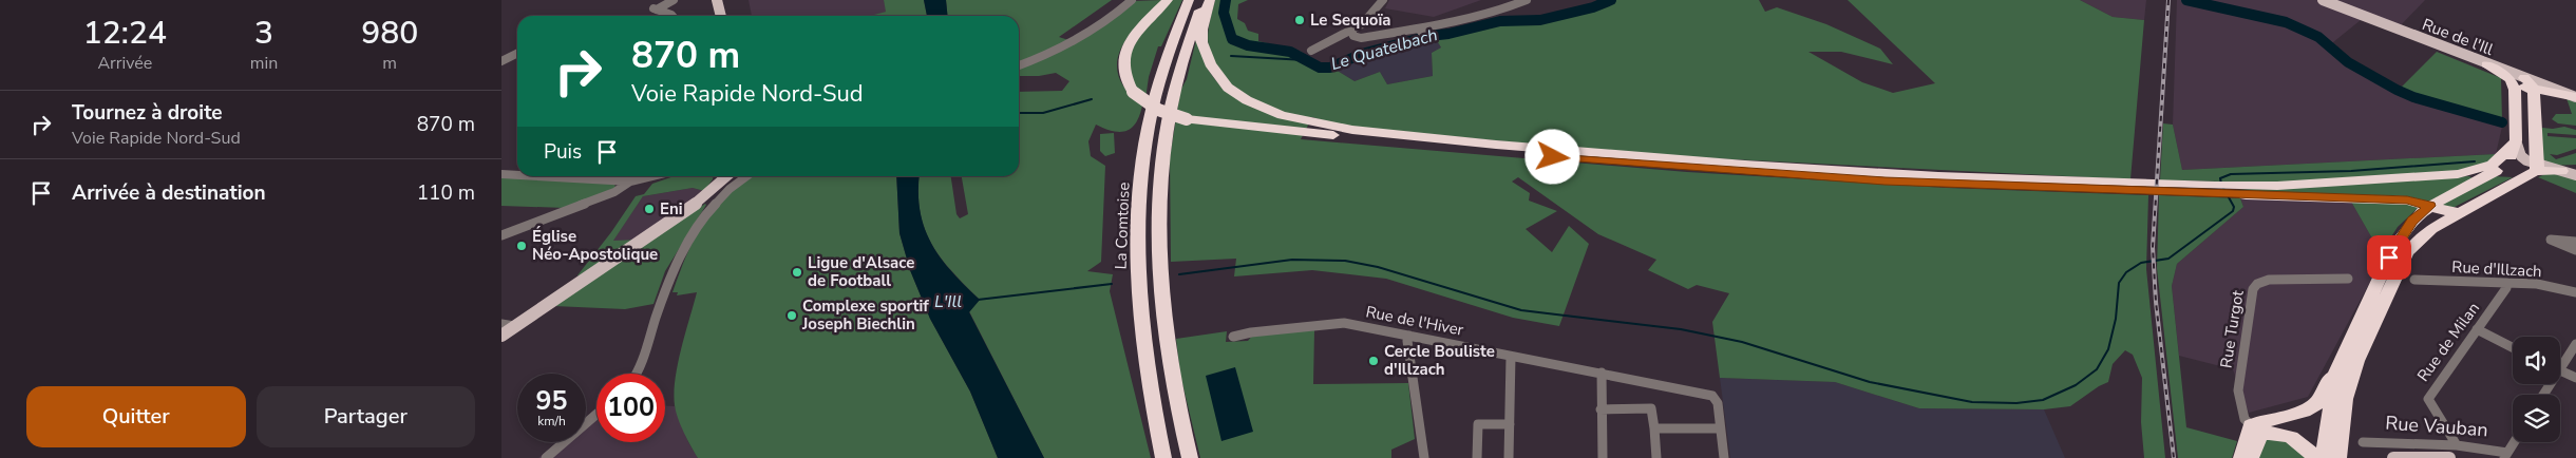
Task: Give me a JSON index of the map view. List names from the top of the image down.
{
  "streets": {
    "highway": ["La Comtoise"],
    "main road": ["Rue de l'Ill", "Rue Vauban"],
    "street": [
      "Rue d'Illzach",
      "Rue de l'Hiver",
      "Rue Turgot",
      "Rue de Milan"
    ]
  },
  "crossings": [
    ["Rue d'Illzach", "Rue de Milan"],
    ["Rue de Milan", "Rue Vauban"]
  ],
  "water": ["Le Quatelbach", "L'Ill"],
  "places": [
    "Le Sequoïa",
    "Eni",
    "Église Néo-Apostolique",
    "Ligue d'Alsace de Football",
    "Complexe sportif Joseph Biechlin",
    "Cercle Bouliste d'Illzach"
  ],
  "page": {
    "eta": [
      "12:24",
      "Arrivée",
      "3",
      "min",
      "980",
      "m"
    ],
    "turn": ["870 m", "Voie Rapide Nord-Sud"],
    "list": [
      {
        "name": "Tournez à droite",
        "note": "Voie Rapide Nord-Sud",
        "value": "870 m"
      },
      {
        "name": "Arrivée à destination",
        "value": "110 m"
      }
    ],
    "then": "Puis",
    "speed": "95 km/h",
    "limit": "100",
    "buttons": ["Quitter", "Partager"]
  }
}
